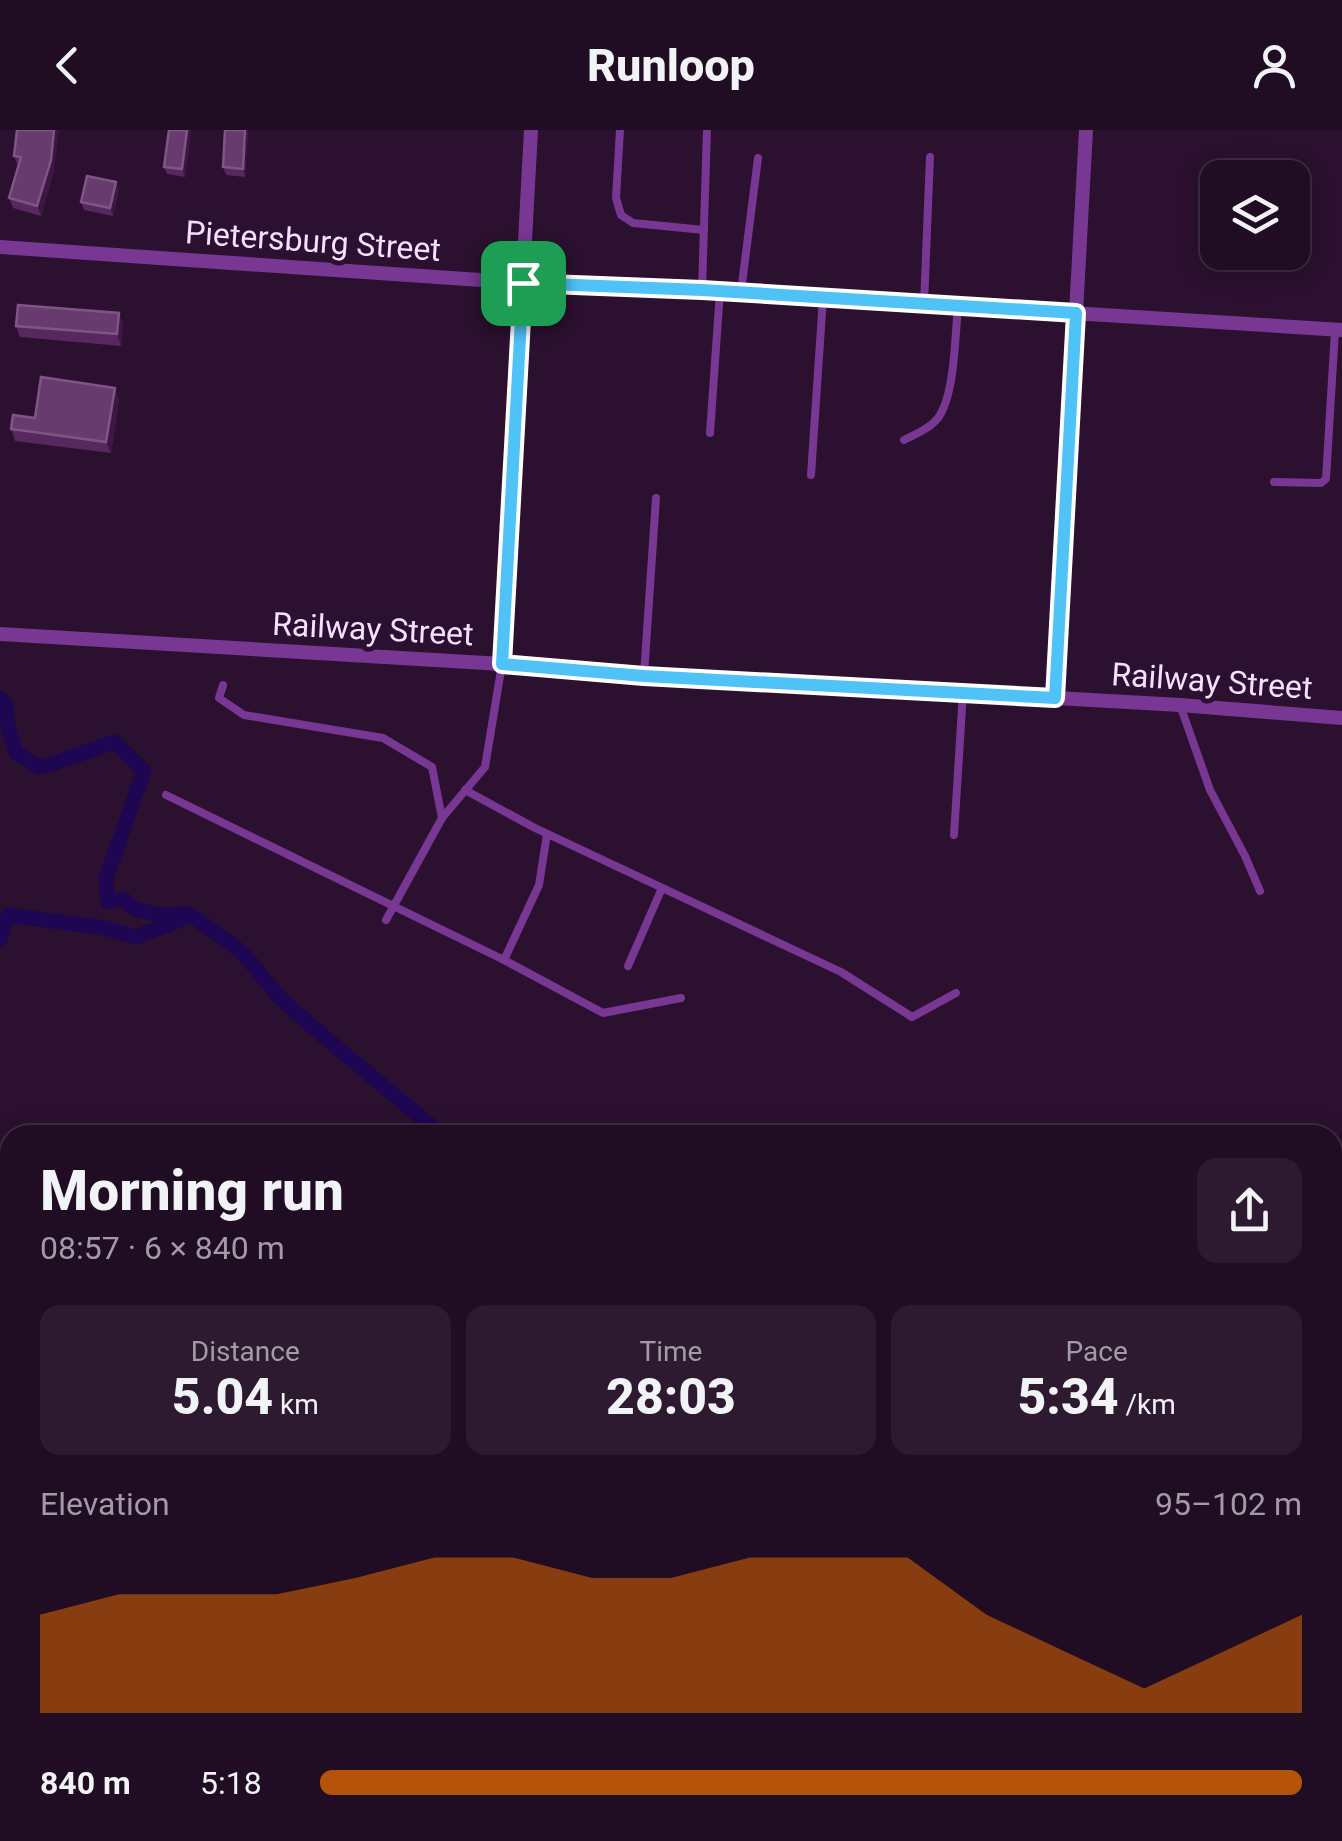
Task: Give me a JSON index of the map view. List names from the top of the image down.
{
  "streets": {
    "street": ["Pietersburg Street", "Railway Street"]
  },
  "page": {
    "header": "Runloop",
    "heading": ["Morning run", "08:57 · 6 × 840 m"],
    "stats": [
      ["Distance", "5.04 km"],
      ["Time", "28:03"],
      ["Pace", "5:34 /km"]
    ],
    "chart": ["Elevation", "95–102 m"],
    "list": [
      {
        "name": "840 m",
        "note": "5:18"
      }
    ]
  }
}
